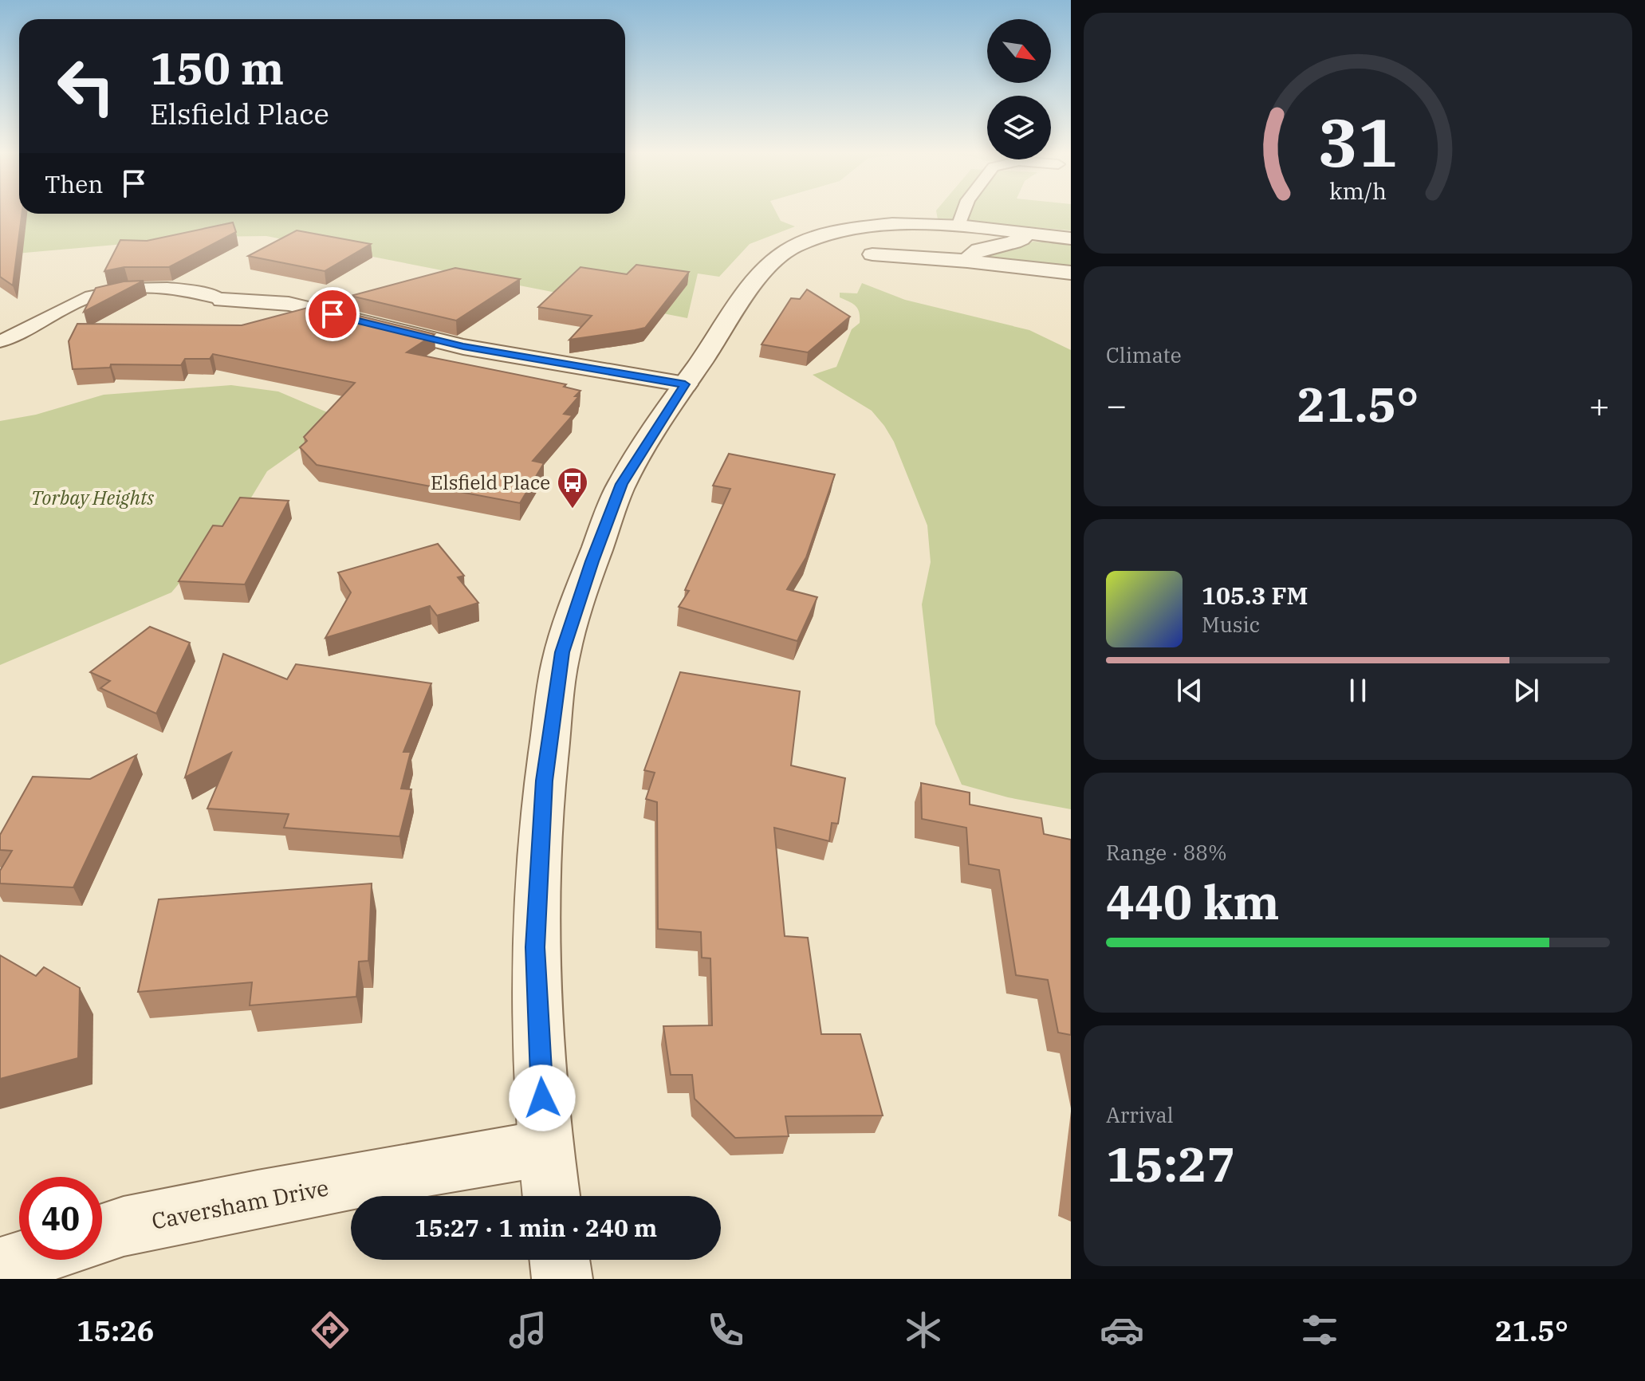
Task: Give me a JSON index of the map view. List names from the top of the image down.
{
  "streets": {
    "street": ["Caversham Drive"]
  },
  "parks": ["Torbay Heights"],
  "places": {
    "bus stop": ["Elsfield Place"]
  },
  "north": "bottom right",
  "page": {
    "turn": ["150 m", "Elsfield Place"],
    "then": "Then",
    "tile": [
      "Climate",
      ["Range · 88%", "440 km"],
      ["Arrival", "15:27"]
    ],
    "heat": ["−", "21.5°", "+"],
    "song": ["105.3 FM", "Music"],
    "limit": "40",
    "trip": "15:27 · 1 min · 240 m",
    "tabs": ["15:26", "21.5°"],
    "gauge": ["31", "km/h"]
  }
}
